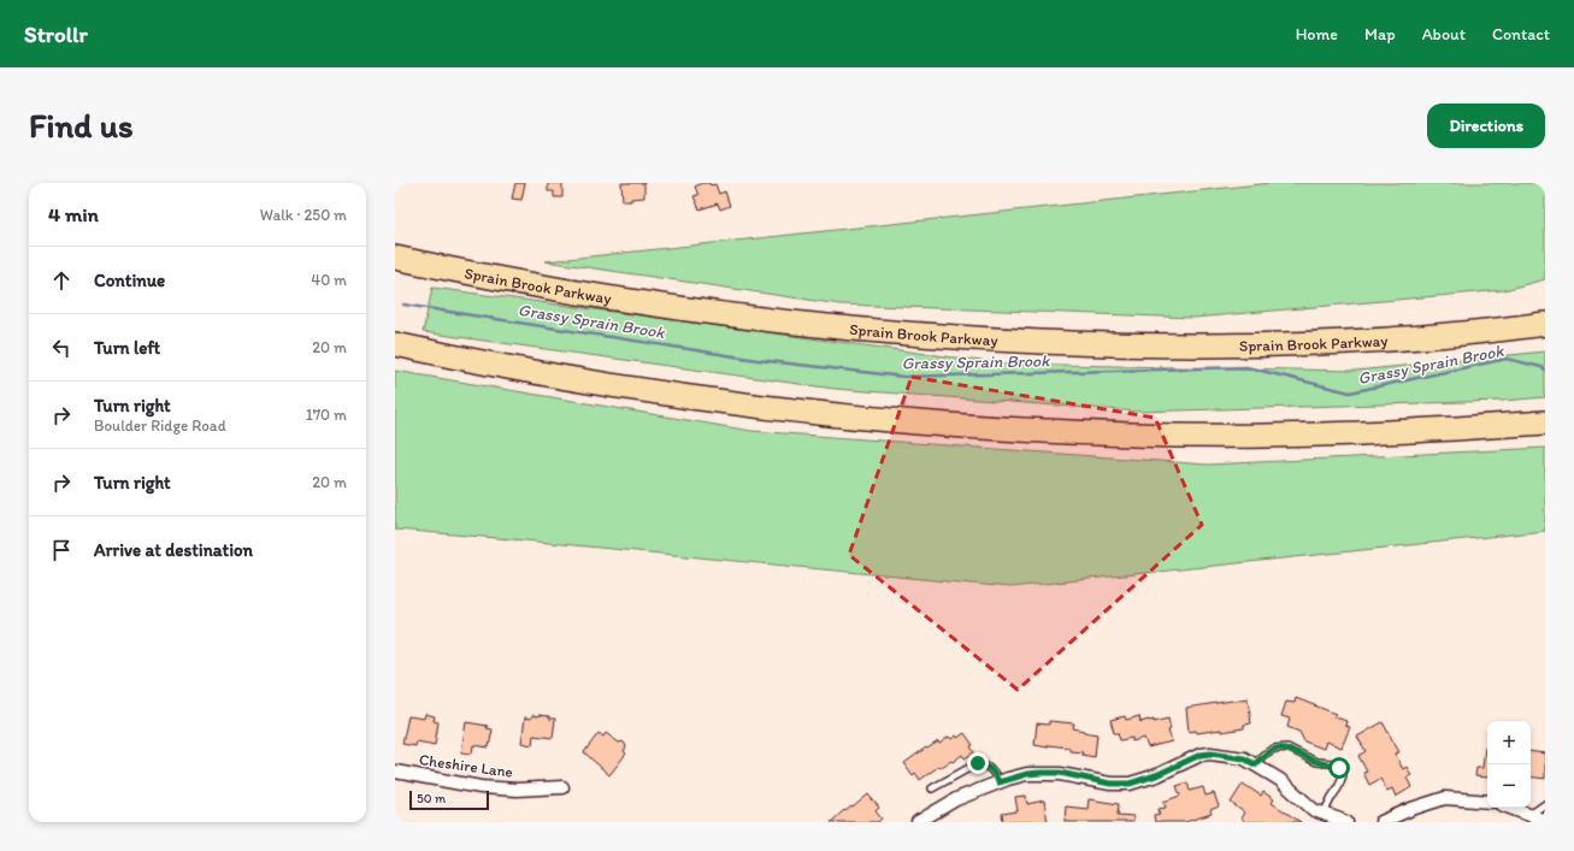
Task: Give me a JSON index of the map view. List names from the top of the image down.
{
  "streets": {
    "highway": ["Sprain Brook Parkway"],
    "street": ["Cheshire Lane"]
  },
  "water": ["Grassy Sprain Brook"],
  "scale_bar": "50 m",
  "page": {
    "header": "Strollr",
    "nav": [
      "Home",
      "Map",
      "About",
      "Contact"
    ],
    "buttons": "Directions",
    "title": "Find us",
    "heading": ["4 min", "Walk · 250 m"],
    "list": [
      ["Continue", "40 m"],
      ["Turn left", "20 m"],
      ["Turn right", "Boulder Ridge Road", "170 m"],
      ["Turn right", "20 m"],
      "Arrive at destination"
    ],
    "map_buttons": ["+", "−"],
    "scale": "50 m"
  }
}
